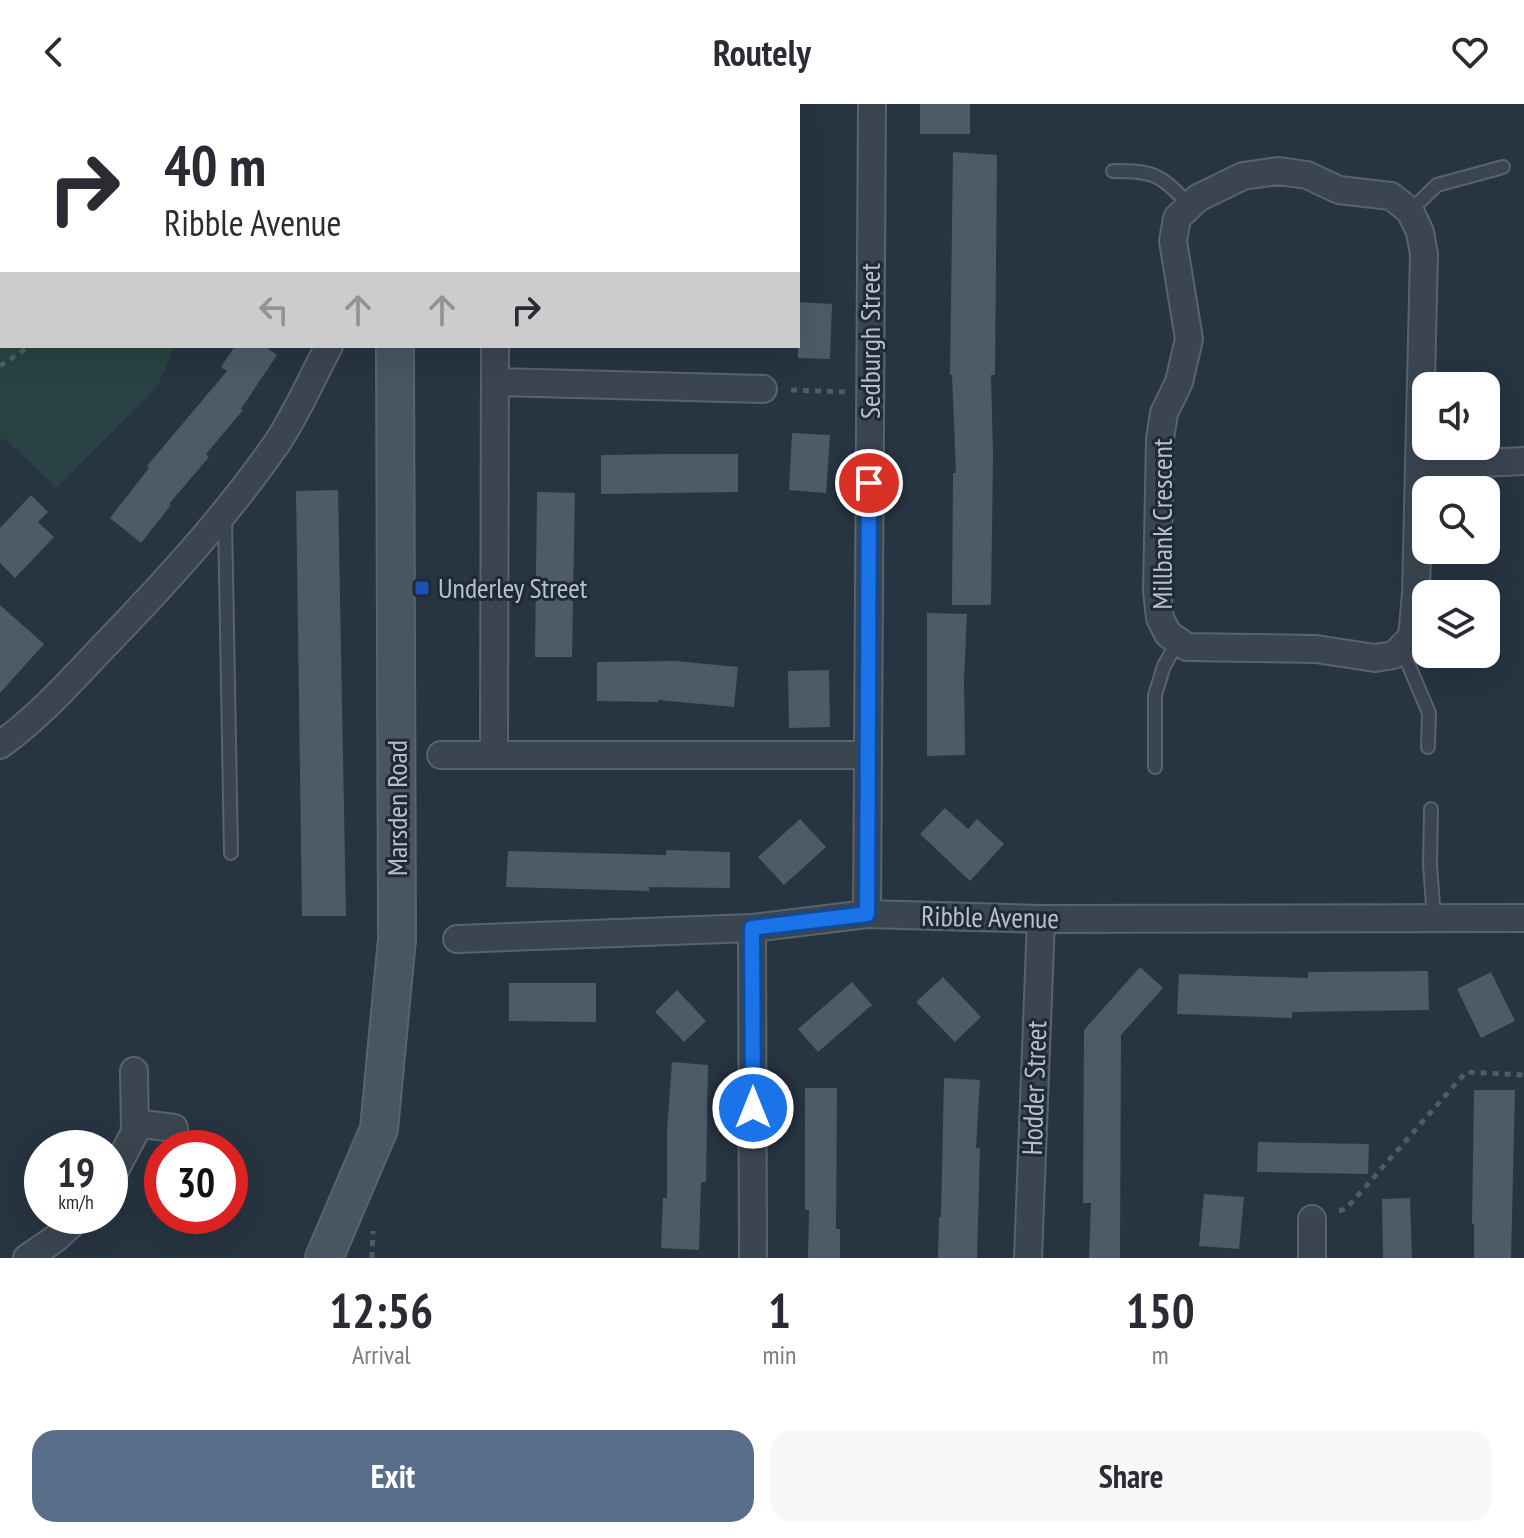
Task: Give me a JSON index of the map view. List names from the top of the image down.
{
  "streets": {
    "street": [
      "Sedburgh Street",
      "Millbank Crescent",
      "Marsden Road",
      "Ribble Avenue",
      "Hodder Street"
    ]
  },
  "crossings": [
    ["Sedburgh Street", "Ribble Avenue"],
    ["Ribble Avenue", "Hodder Street"]
  ],
  "places": {
    "transit": ["Underley Street"]
  },
  "page": {
    "header": "Routely",
    "turn": ["40 m", "Ribble Avenue"],
    "speed": "19 km/h",
    "limit": "30",
    "eta": [
      "12:56",
      "Arrival",
      "1",
      "min",
      "150",
      "m"
    ],
    "buttons": ["Exit", "Share"]
  }
}
